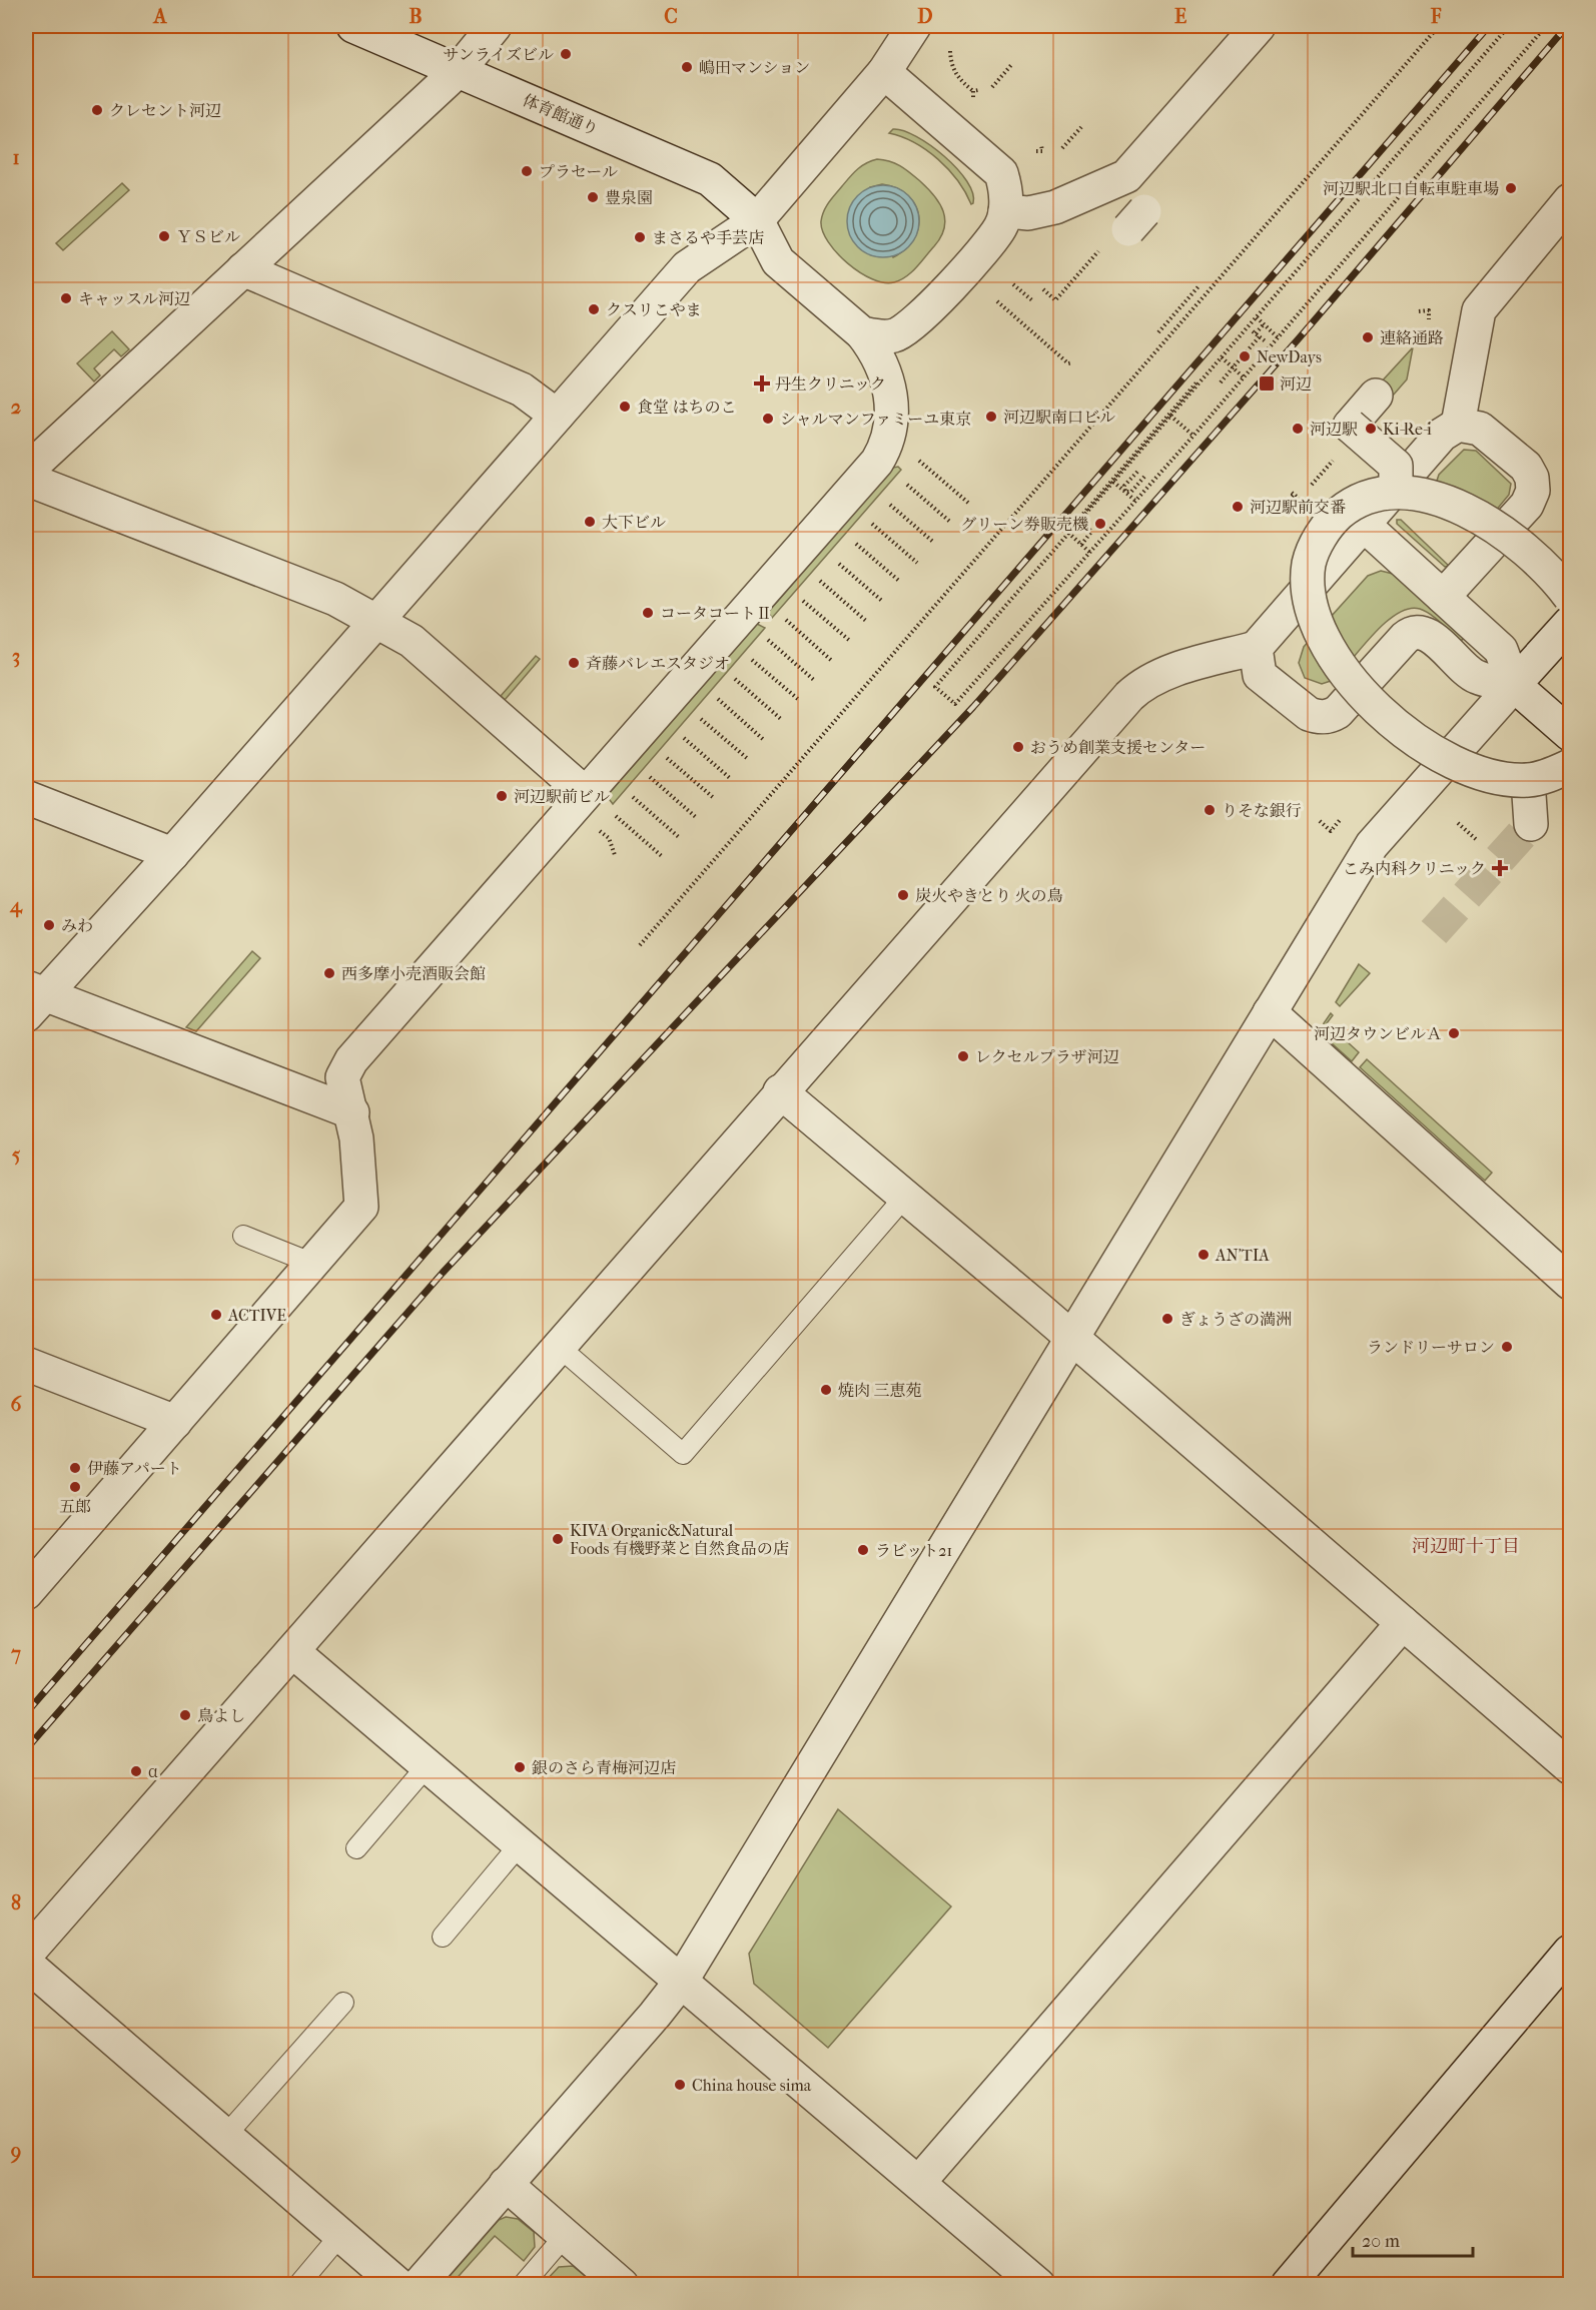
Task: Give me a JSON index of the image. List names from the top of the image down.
{
  "streets": {
    "street": ["体育館通り"]
  },
  "districts": ["河辺町十丁目"],
  "places": {
    "other": [
      "サンライズビル",
      "嶋田マンション",
      "クレセント河辺",
      "プラセール",
      "河辺駅北口自転車駐車場",
      "豊泉園",
      "ＹＳビル",
      "まさるや手芸店",
      "キャッスル河辺",
      "クスリこやま",
      "連絡通路",
      "NewDays",
      "食堂 はちのこ",
      "河辺駅南口ビル",
      "シャルマンファミーユ東京",
      "河辺駅",
      "Ki-Re-i",
      "河辺駅前交番",
      "大下ビル",
      "グリーン券販売機",
      "コータコートⅡ",
      "斉藤バレエスタジオ",
      "おうめ創業支援センター",
      "河辺駅前ビル",
      "りそな銀行",
      "炭火やきとり 火の鳥",
      "みわ",
      "西多摩小売酒販会館",
      "河辺タウンビルＡ",
      "レクセルプラザ河辺",
      "AN'TIA",
      "ACTIVE",
      "ぎょうざの満洲",
      "ランドリーサロン",
      "焼肉 三恵苑",
      "伊藤アパート",
      "五郎",
      "KIVA Organic&Natural Foods 有機野菜と自然食品の店",
      "ラビット21",
      "鳥よし",
      "銀のさら青梅河辺店",
      "α",
      "China house sima"
    ],
    "health": ["丹生クリニック", "こみ内科クリニック"],
    "transit": ["河辺"]
  },
  "scale_bar": "20 m",
  "grid": {
    "columns": [
      "A",
      "B",
      "C",
      "D",
      "E",
      "F"
    ],
    "rows": [
      "1",
      "2",
      "3",
      "4",
      "5",
      "6",
      "7",
      "8",
      "9"
    ]
  }
}
